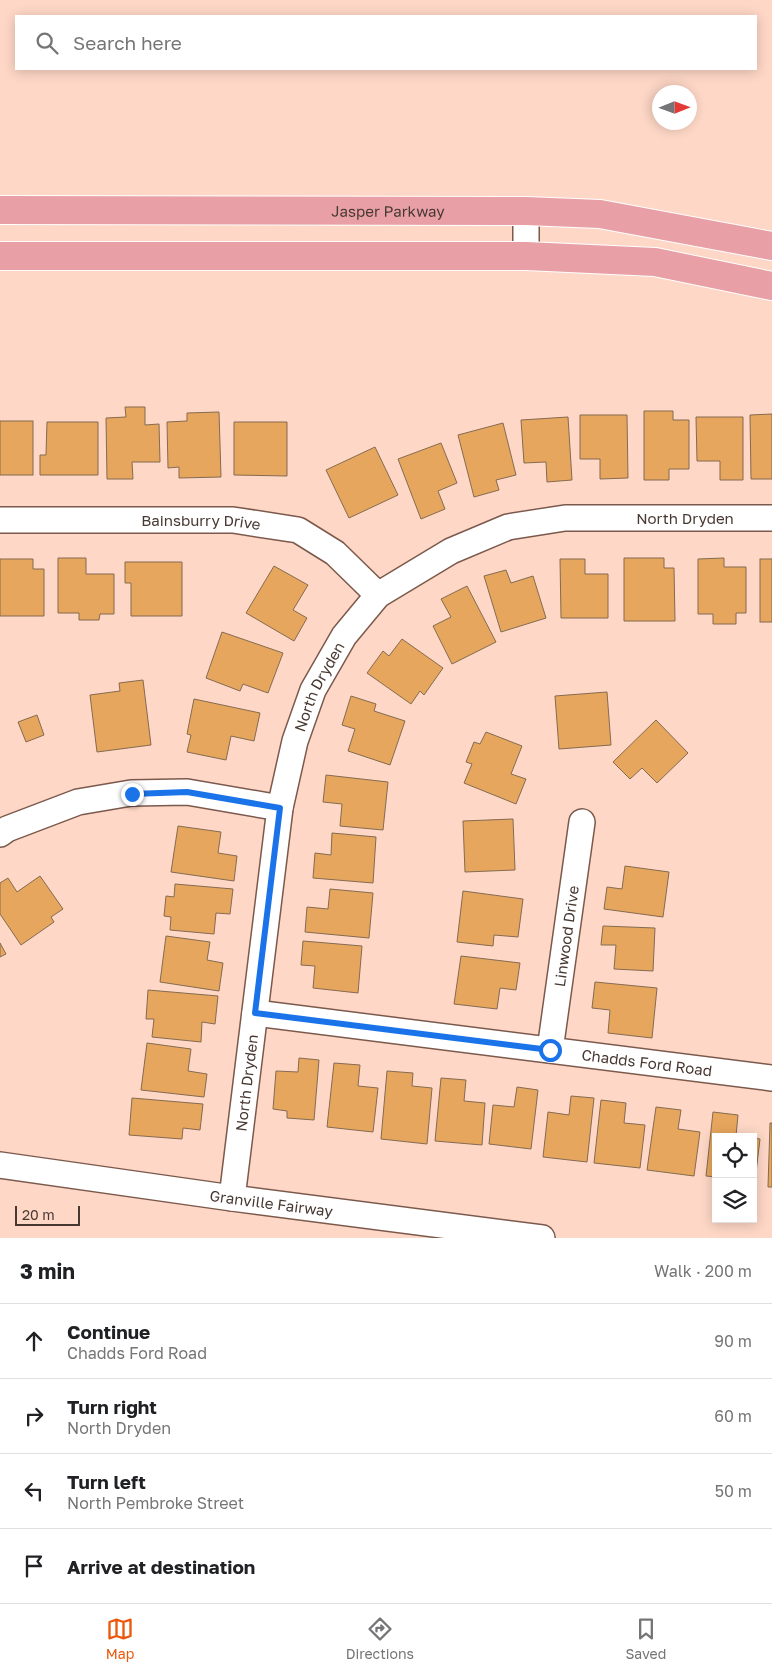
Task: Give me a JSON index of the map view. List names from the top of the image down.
{
  "streets": {
    "main road": ["Jasper Parkway"],
    "street": [
      "North Dryden",
      "Bainsburry Drive",
      "Linwood Drive",
      "Chadds Ford Road",
      "Granville Fairway"
    ]
  },
  "crossings": [
    ["North Dryden", "Bainsburry Drive"],
    ["North Dryden", "Chadds Ford Road"],
    ["North Dryden", "Granville Fairway"],
    ["Linwood Drive", "Chadds Ford Road"]
  ],
  "scale_bar": "20 m",
  "north": "right",
  "page": {
    "search": "Search here",
    "scale": "20 m",
    "heading": ["3 min", "Walk · 200 m"],
    "list": [
      ["Continue", "Chadds Ford Road", "90 m"],
      ["Turn right", "North Dryden", "60 m"],
      ["Turn left", "North Pembroke Street", "50 m"],
      "Arrive at destination"
    ],
    "nav": ["Map", "Directions", "Saved"]
  }
}
